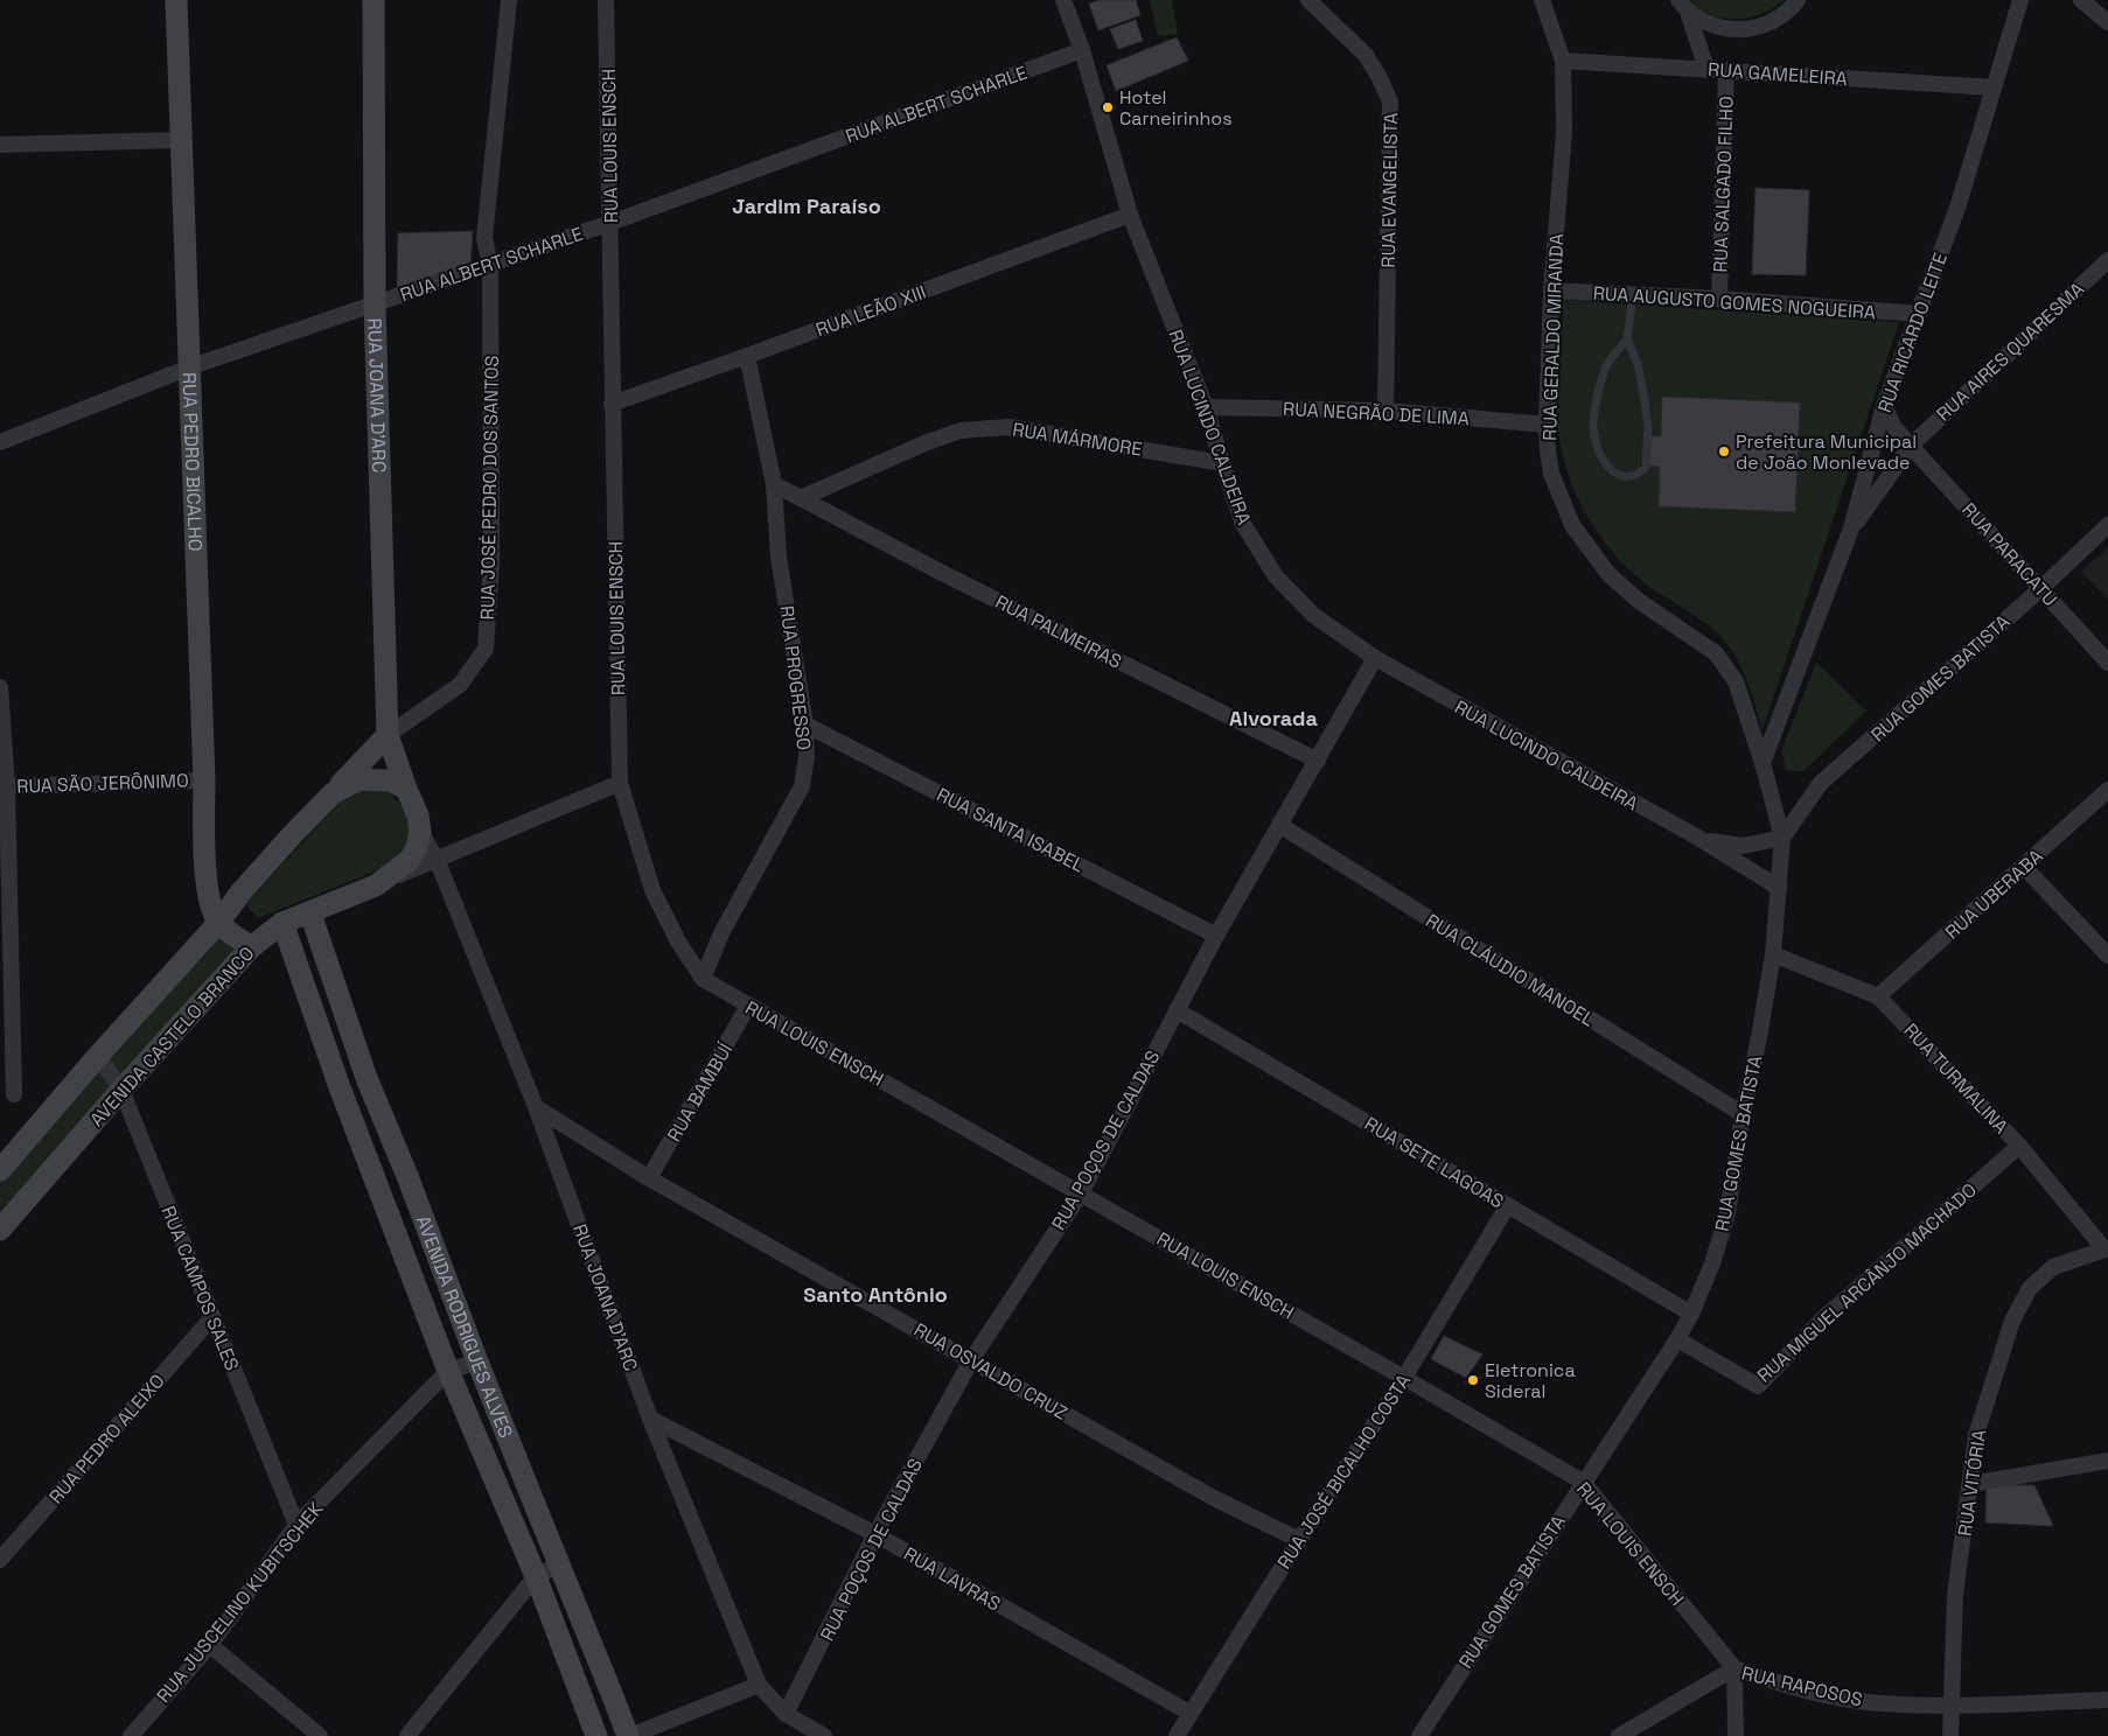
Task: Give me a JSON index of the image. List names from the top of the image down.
{
  "streets": {
    "street": [
      "RUA GAMELEIRA",
      "RUA ALBERT SCHARLE",
      "RUA LOUIS ENSCH",
      "RUA SALGADO FILHO",
      "RUA EVANGELISTA",
      "RUA AUGUSTO GOMES NOGUEIRA",
      "RUA LEÃO XIII",
      "RUA RICARDO LEITE",
      "RUA GERALDO MIRANDA",
      "RUA AIRES QUARESMA",
      "RUA JOANA D'ARC",
      "RUA NEGRÃO DE LIMA",
      "RUA LUCINDO CALDEIRA",
      "RUA MÁRMORE",
      "RUA PEDRO BICALHO",
      "RUA JOSÉ PEDRO DOS SANTOS",
      "RUA PARACATU",
      "RUA PALMEIRAS",
      "RUA PROGRESSO",
      "RUA GOMES BATISTA",
      "RUA SÃO JERÔNIMO",
      "RUA SANTA ISABEL",
      "RUA UBERABA",
      "RUA CLÁUDIO MANOEL",
      "AVENIDA CASTELO BRANCO",
      "RUA TURMALINA",
      "RUA BAMBUÍ",
      "RUA POÇOS DE CALDAS",
      "RUA SETE LAGOAS",
      "RUA MIGUEL ARCÂNJO MACHADO",
      "RUA CAMPOS SALES",
      "AVENIDA RODRIGUES ALVES",
      "RUA OSVALDO CRUZ",
      "RUA PEDRO ALEIXO",
      "RUA JOSÉ BICALHO COSTA",
      "RUA VITÓRIA",
      "RUA LAVRAS",
      "RUA JUSCELINO KUBITSCHEK",
      "RUA RAPOSOS"
    ]
  },
  "crossings": [
    ["RUA GAMELEIRA", "RUA SALGADO FILHO"],
    ["RUA GAMELEIRA", "RUA RICARDO LEITE"],
    ["RUA GAMELEIRA", "RUA GERALDO MIRANDA"],
    ["RUA ALBERT SCHARLE", "RUA LOUIS ENSCH"],
    ["RUA ALBERT SCHARLE", "RUA JOANA D'ARC"],
    ["RUA ALBERT SCHARLE", "RUA LUCINDO CALDEIRA"],
    ["RUA ALBERT SCHARLE", "RUA PEDRO BICALHO"],
    ["RUA ALBERT SCHARLE", "RUA JOSÉ PEDRO DOS SANTOS"],
    ["RUA LOUIS ENSCH", "RUA LEÃO XIII"],
    ["RUA LOUIS ENSCH", "RUA PROGRESSO"],
    ["RUA LOUIS ENSCH", "RUA GOMES BATISTA"],
    ["RUA LOUIS ENSCH", "AVENIDA CASTELO BRANCO"],
    ["RUA LOUIS ENSCH", "RUA BAMBUÍ"],
    ["RUA LOUIS ENSCH", "RUA POÇOS DE CALDAS"],
    ["RUA LOUIS ENSCH", "RUA JOSÉ BICALHO COSTA"],
    ["RUA LOUIS ENSCH", "RUA RAPOSOS"],
    ["RUA SALGADO FILHO", "RUA AUGUSTO GOMES NOGUEIRA"],
    ["RUA EVANGELISTA", "RUA NEGRÃO DE LIMA"],
    ["RUA AUGUSTO GOMES NOGUEIRA", "RUA RICARDO LEITE"],
    ["RUA AUGUSTO GOMES NOGUEIRA", "RUA GERALDO MIRANDA"],
    ["RUA LEÃO XIII", "RUA LUCINDO CALDEIRA"],
    ["RUA LEÃO XIII", "RUA PROGRESSO"],
    ["RUA RICARDO LEITE", "RUA GERALDO MIRANDA"],
    ["RUA RICARDO LEITE", "RUA AIRES QUARESMA"],
    ["RUA RICARDO LEITE", "RUA PARACATU"],
    ["RUA GERALDO MIRANDA", "RUA NEGRÃO DE LIMA"],
    ["RUA GERALDO MIRANDA", "RUA LUCINDO CALDEIRA"],
    ["RUA GERALDO MIRANDA", "RUA GOMES BATISTA"],
    ["RUA AIRES QUARESMA", "RUA PARACATU"],
    ["RUA JOANA D'ARC", "RUA JOSÉ PEDRO DOS SANTOS"],
    ["RUA JOANA D'ARC", "AVENIDA CASTELO BRANCO"],
    ["RUA JOANA D'ARC", "RUA POÇOS DE CALDAS"],
    ["RUA JOANA D'ARC", "RUA OSVALDO CRUZ"],
    ["RUA JOANA D'ARC", "RUA LAVRAS"],
    ["RUA NEGRÃO DE LIMA", "RUA LUCINDO CALDEIRA"],
    ["RUA LUCINDO CALDEIRA", "RUA MÁRMORE"],
    ["RUA LUCINDO CALDEIRA", "RUA GOMES BATISTA"],
    ["RUA LUCINDO CALDEIRA", "RUA POÇOS DE CALDAS"],
    ["RUA MÁRMORE", "RUA PALMEIRAS"],
    ["RUA PEDRO BICALHO", "RUA SÃO JERÔNIMO"],
    ["RUA PARACATU", "RUA GOMES BATISTA"],
    ["RUA PALMEIRAS", "RUA POÇOS DE CALDAS"],
    ["RUA PROGRESSO", "RUA SANTA ISABEL"],
    ["RUA GOMES BATISTA", "RUA CLÁUDIO MANOEL"],
    ["RUA GOMES BATISTA", "RUA TURMALINA"],
    ["RUA GOMES BATISTA", "RUA SETE LAGOAS"],
    ["RUA GOMES BATISTA", "RUA MIGUEL ARCÂNJO MACHADO"],
    ["RUA SANTA ISABEL", "RUA POÇOS DE CALDAS"],
    ["RUA UBERABA", "RUA TURMALINA"],
    ["RUA CLÁUDIO MANOEL", "RUA POÇOS DE CALDAS"],
    ["AVENIDA CASTELO BRANCO", "RUA CAMPOS SALES"],
    ["AVENIDA CASTELO BRANCO", "AVENIDA RODRIGUES ALVES"],
    ["RUA TURMALINA", "RUA MIGUEL ARCÂNJO MACHADO"],
    ["RUA TURMALINA", "RUA VITÓRIA"],
    ["RUA BAMBUÍ", "RUA OSVALDO CRUZ"],
    ["RUA POÇOS DE CALDAS", "RUA SETE LAGOAS"],
    ["RUA POÇOS DE CALDAS", "RUA OSVALDO CRUZ"],
    ["RUA POÇOS DE CALDAS", "RUA LAVRAS"],
    ["RUA SETE LAGOAS", "RUA JOSÉ BICALHO COSTA"],
    ["RUA CAMPOS SALES", "RUA PEDRO ALEIXO"],
    ["RUA CAMPOS SALES", "RUA JUSCELINO KUBITSCHEK"],
    ["AVENIDA RODRIGUES ALVES", "RUA JUSCELINO KUBITSCHEK"],
    ["RUA OSVALDO CRUZ", "RUA JOSÉ BICALHO COSTA"],
    ["RUA JOSÉ BICALHO COSTA", "RUA LAVRAS"],
    ["RUA VITÓRIA", "RUA RAPOSOS"]
  ],
  "districts": ["Jardim Paraíso", "Alvorada", "Santo Antônio"],
  "places": ["Hotel Carneirinhos", "Prefeitura Municipal de João Monlevade", "Eletronica Sideral"]
}
